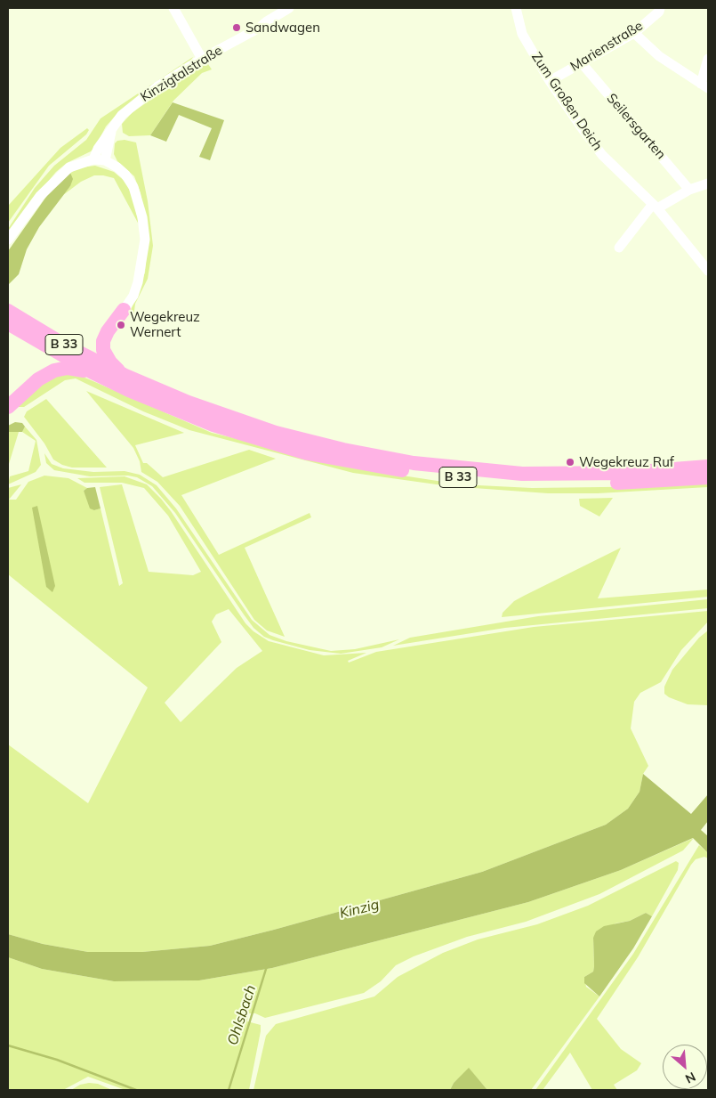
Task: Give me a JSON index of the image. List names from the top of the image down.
{
  "streets": {
    "highway": ["B 33"],
    "street": [
      "Marienstraße",
      "Kinzigtalstraße",
      "Zum Großen Deich",
      "Seilersgarten"
    ]
  },
  "crossings": [
    ["Marienstraße", "Zum Großen Deich"],
    ["Marienstraße", "Seilersgarten"]
  ],
  "water": ["Kinzig", "Ohlsbach"],
  "places": ["Sandwagen", "Wegekreuz Wernert", "Wegekreuz Ruf"],
  "north": "bottom right"
}
